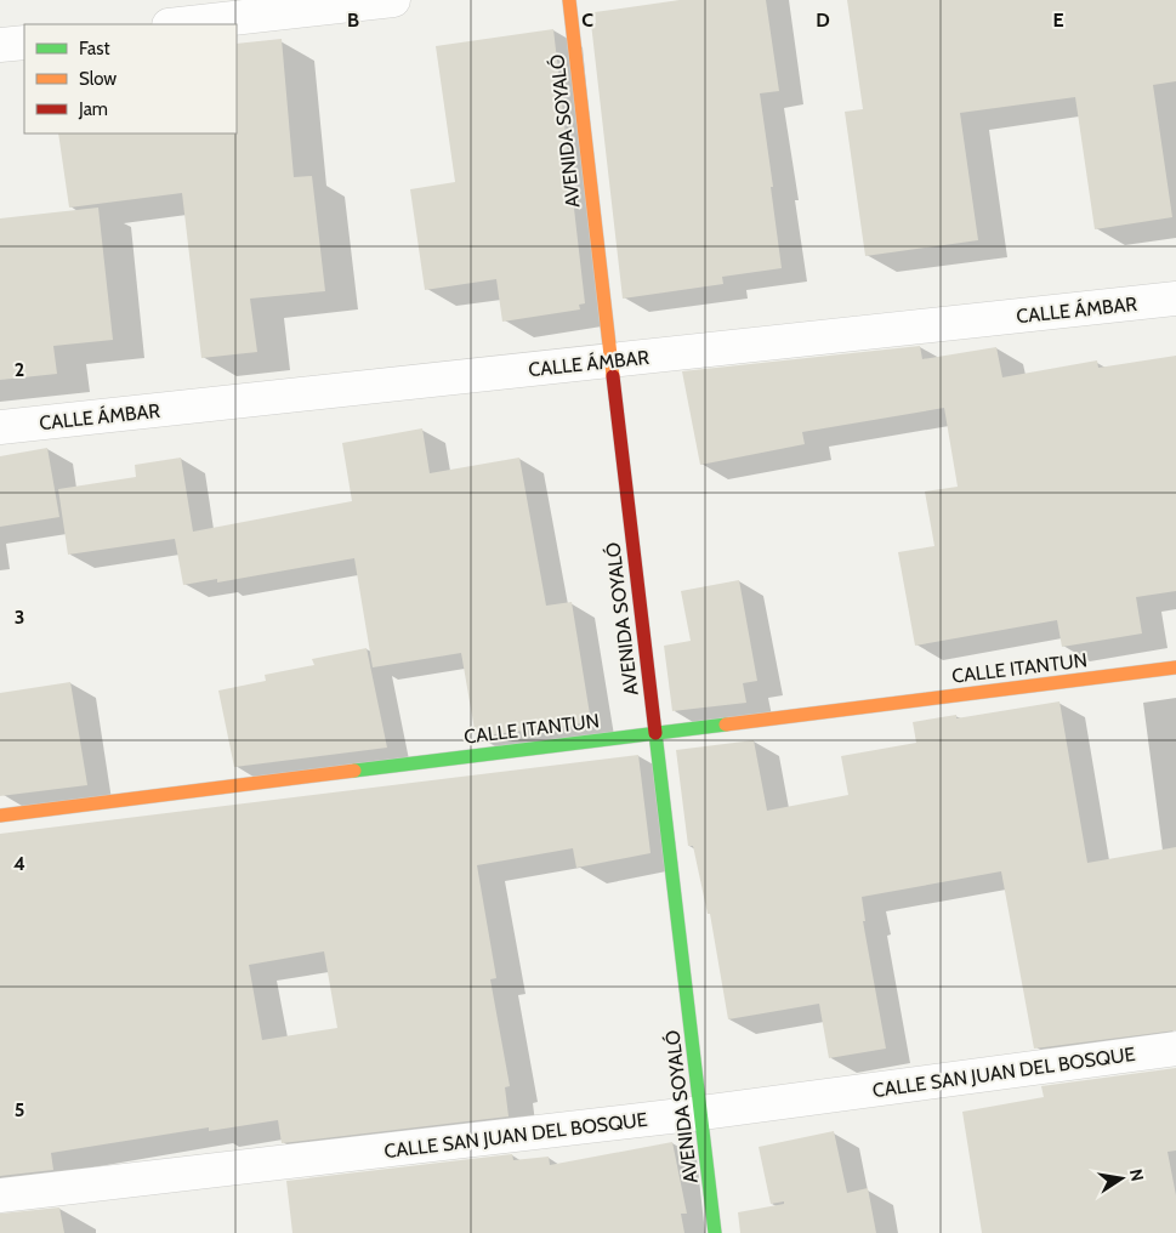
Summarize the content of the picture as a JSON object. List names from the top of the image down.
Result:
{
  "streets": {
    "street": [
      "AVENIDA SOYALÓ",
      "CALLE ÁMBAR",
      "CALLE ITANTUN",
      "CALLE SAN JUAN DEL BOSQUE"
    ]
  },
  "crossings": [
    ["AVENIDA SOYALÓ", "CALLE ÁMBAR"],
    ["AVENIDA SOYALÓ", "CALLE ITANTUN"],
    ["AVENIDA SOYALÓ", "CALLE SAN JUAN DEL BOSQUE"]
  ],
  "legend": ["Fast", "Slow", "Jam"],
  "north": "right",
  "grid": {
    "columns": [
      "B",
      "C",
      "D",
      "E"
    ],
    "rows": [
      "2",
      "3",
      "4",
      "5"
    ]
  }
}
